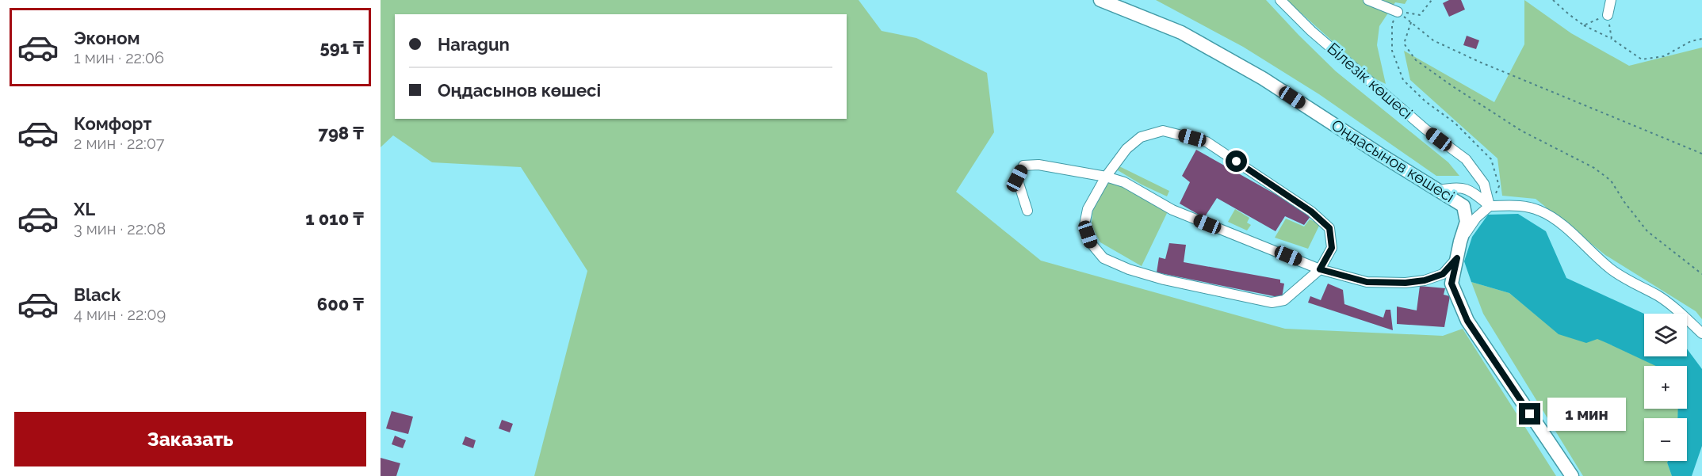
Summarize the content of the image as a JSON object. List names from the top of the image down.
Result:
{
  "streets": {
    "street": ["Білезік көшесі", "Оңдасынов көшесі"]
  },
  "page": {
    "list": [
      {
        "name": "Эконом",
        "note": "1 мин · 22:06",
        "value": "591 ₸"
      },
      {
        "name": "Комфорт",
        "note": "2 мин · 22:07",
        "value": "798 ₸"
      },
      {
        "name": "XL",
        "note": "3 мин · 22:08",
        "value": "1 010 ₸"
      },
      {
        "name": "Black",
        "note": "4 мин · 22:09",
        "value": "600 ₸"
      }
    ],
    "banner": ["Haragun", "Оңдасынов көшесі"],
    "map_buttons": ["+", "−"],
    "bubble": "1 мин",
    "buttons": "Заказать"
  }
}
